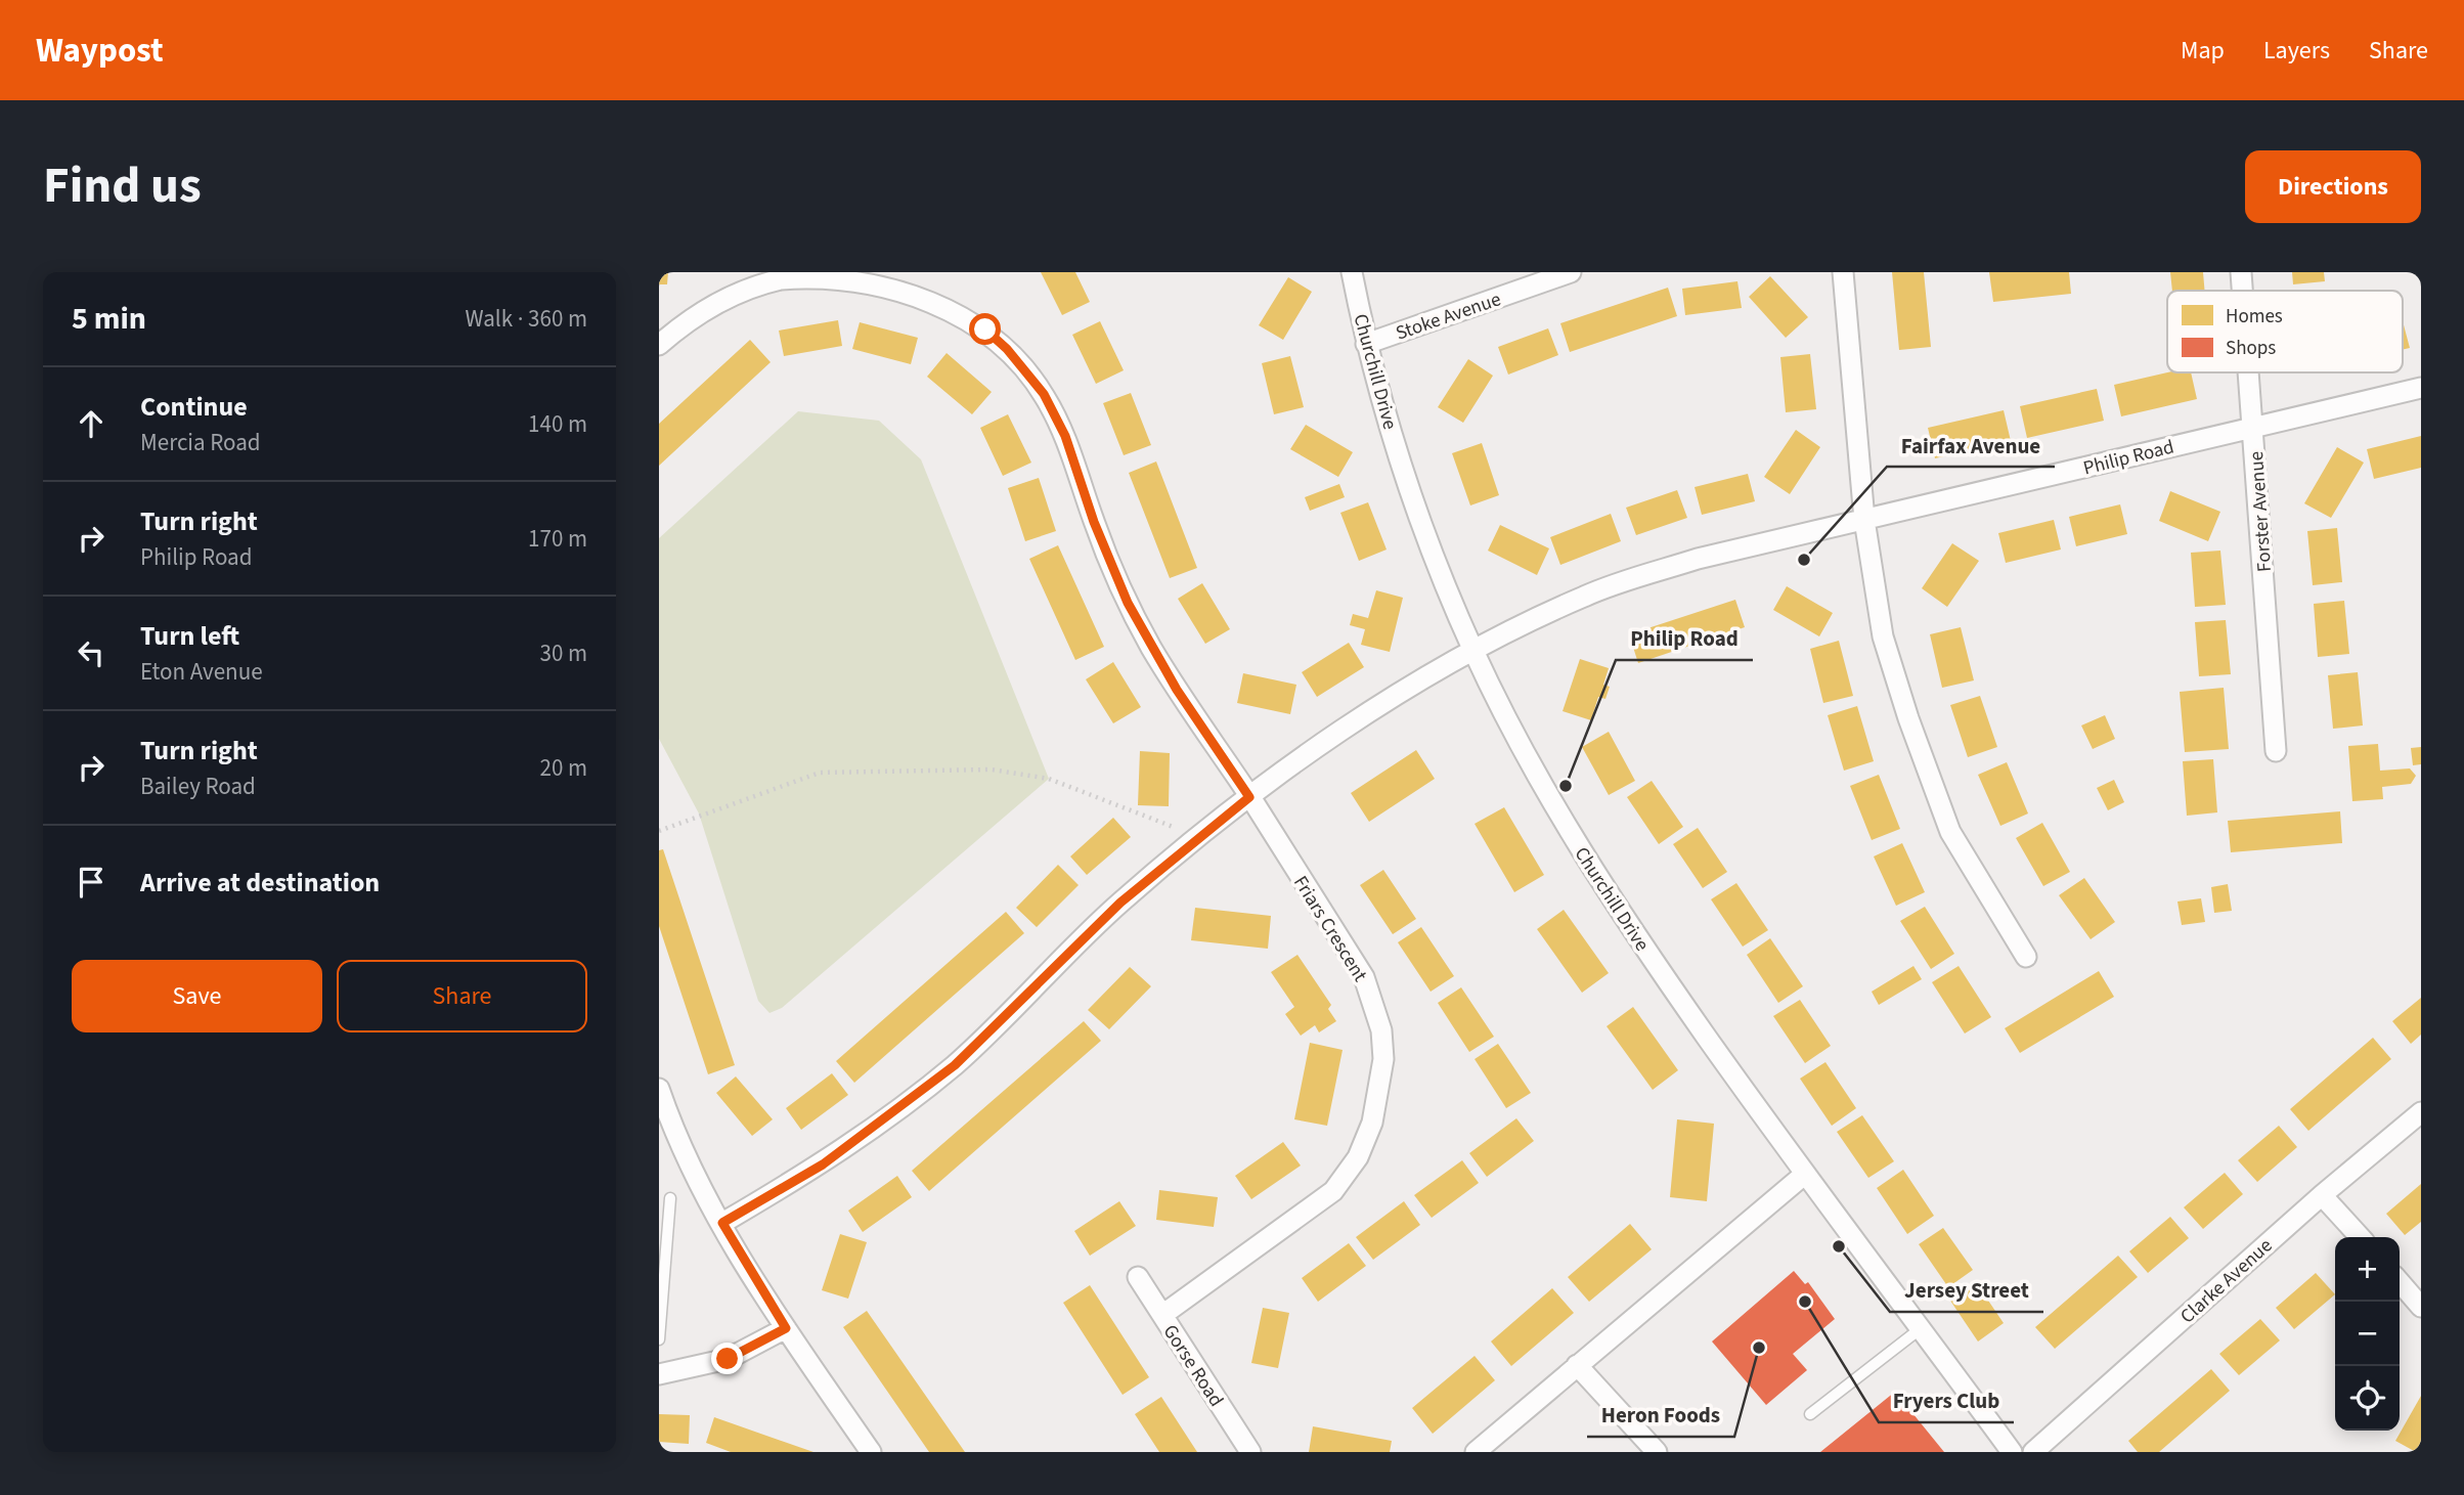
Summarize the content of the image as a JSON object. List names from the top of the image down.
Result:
{
  "streets": {
    "street": [
      "Stoke Avenue",
      "Churchill Drive",
      "Philip Road",
      "Forster Avenue",
      "Friars Crescent",
      "Clarke Avenue",
      "Gorse Road"
    ]
  },
  "crossings": [
    ["Stoke Avenue", "Churchill Drive"],
    ["Churchill Drive", "Philip Road"],
    ["Philip Road", "Forster Avenue"],
    ["Philip Road", "Friars Crescent"],
    ["Friars Crescent", "Gorse Road"]
  ],
  "places": [
    "Fairfax Avenue",
    "Philip Road",
    "Jersey Street",
    "Fryers Club",
    "Heron Foods"
  ],
  "legend": ["Homes", "Shops"],
  "page": {
    "header": "Waypost",
    "nav": ["Map", "Layers", "Share"],
    "title": "Find us",
    "buttons": [
      "Directions",
      ["Save", "Share"]
    ],
    "heading": ["5 min", "Walk · 360 m"],
    "list": [
      ["Continue", "Mercia Road", "140 m"],
      ["Turn right", "Philip Road", "170 m"],
      ["Turn left", "Eton Avenue", "30 m"],
      ["Turn right", "Bailey Road", "20 m"],
      "Arrive at destination"
    ],
    "map_buttons": ["+", "−"]
  }
}
